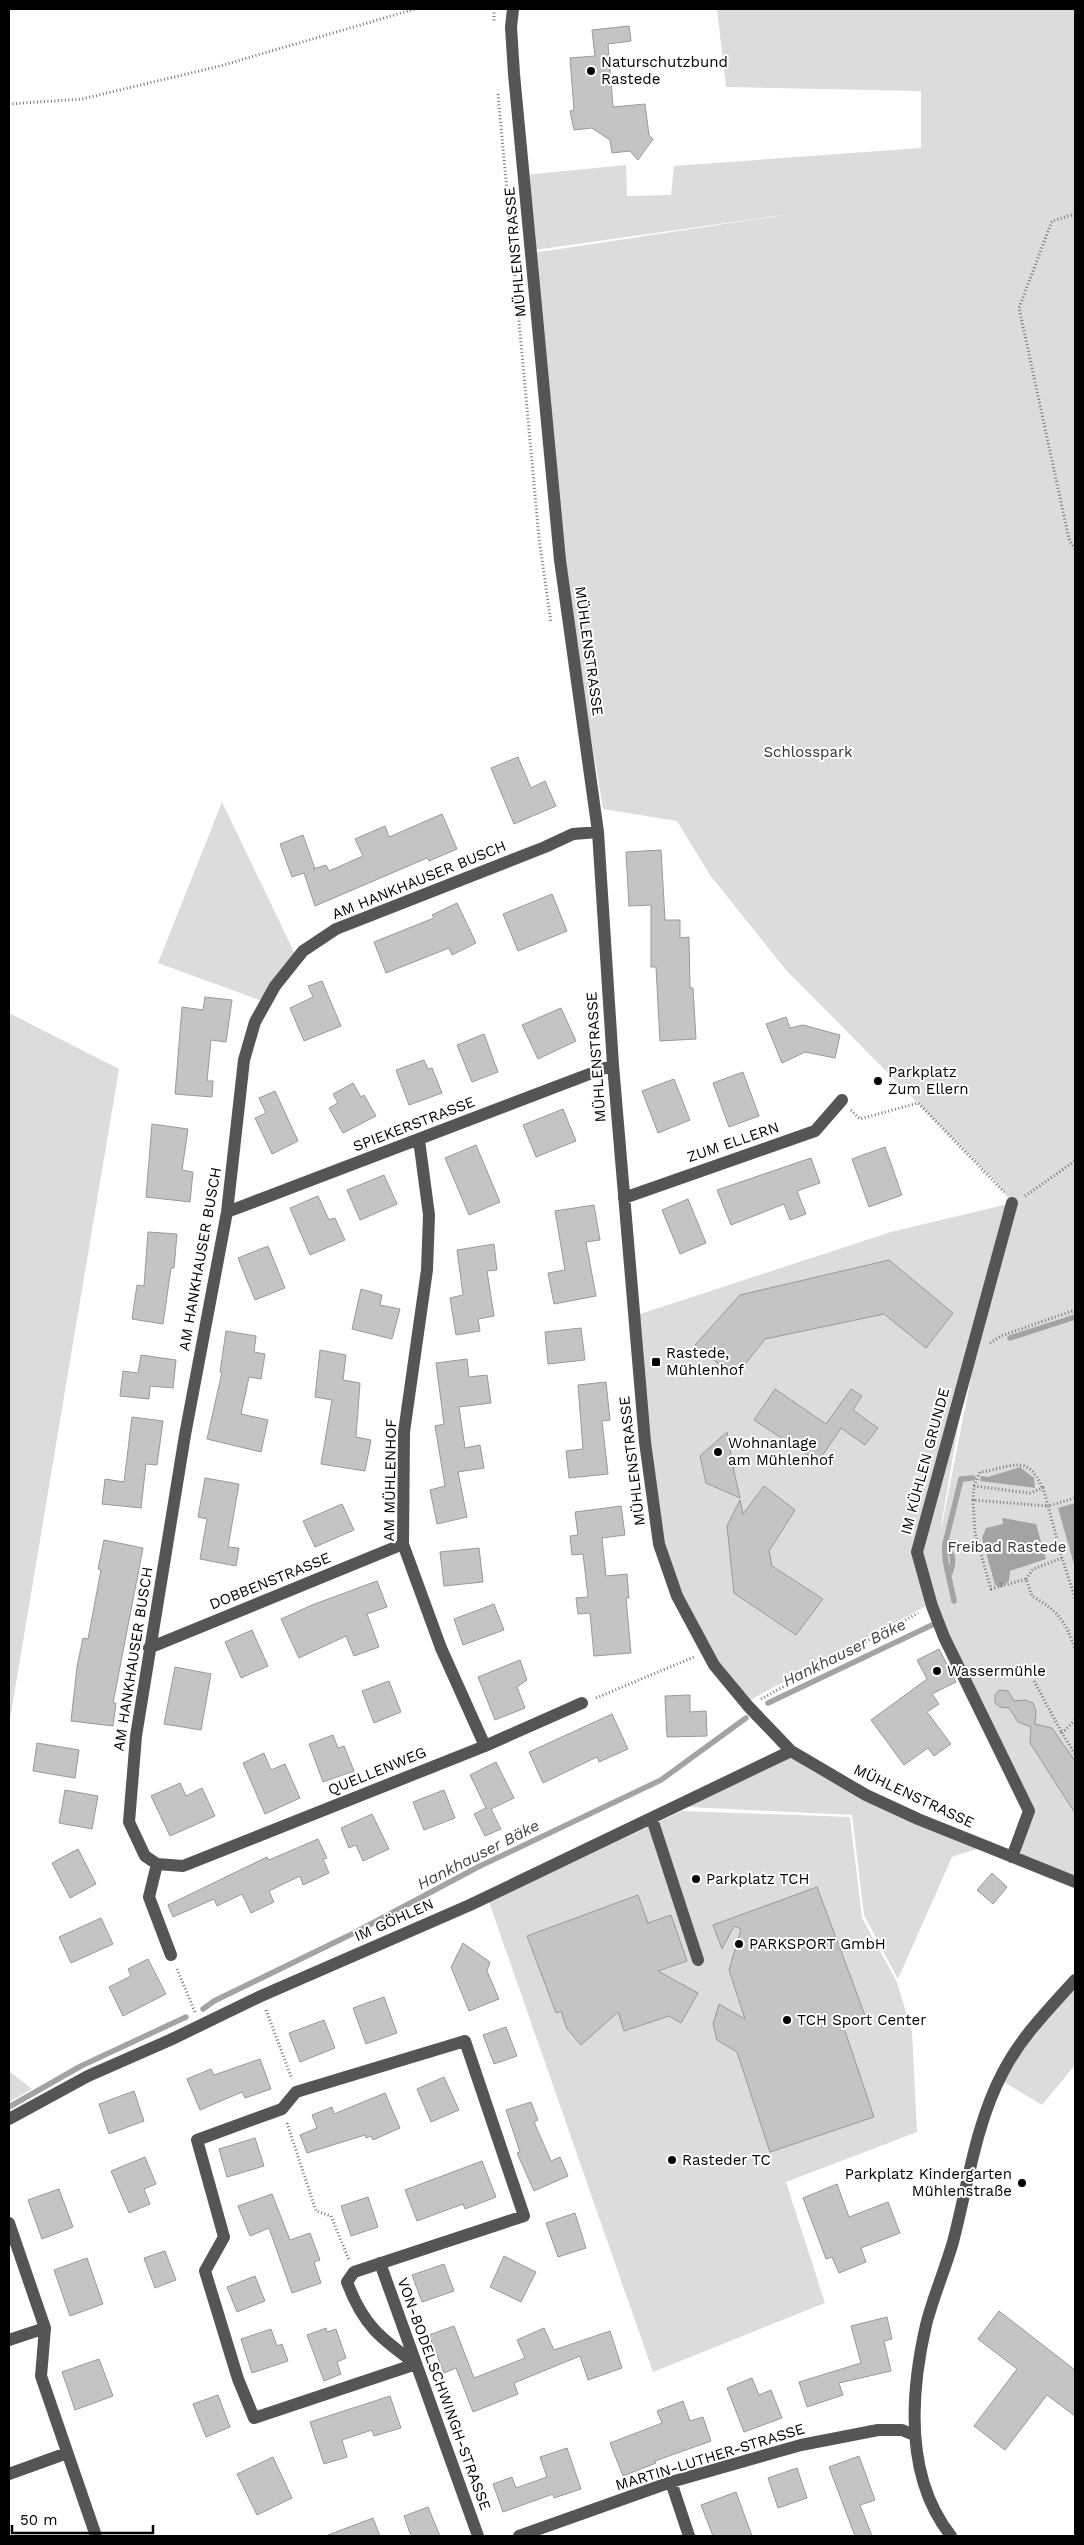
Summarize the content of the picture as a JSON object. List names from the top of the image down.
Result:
{
  "streets": {
    "street": [
      "MÜHLENSTRASSE",
      "AM HANKHAUSER BUSCH",
      "SPIEKERSTRASSE",
      "ZUM ELLERN",
      "IM KÜHLEN GRUNDE",
      "AM MÜHLENHOF",
      "DOBBENSTRASSE",
      "QUELLENWEG",
      "IM GÖHLEN",
      "VON-BODELSCHWINGH-STRASSE",
      "MARTIN-LUTHER-STRASSE"
    ]
  },
  "crossings": [
    ["MÜHLENSTRASSE", "AM HANKHAUSER BUSCH"],
    ["MÜHLENSTRASSE", "SPIEKERSTRASSE"],
    ["MÜHLENSTRASSE", "ZUM ELLERN"],
    ["MÜHLENSTRASSE", "IM KÜHLEN GRUNDE"],
    ["MÜHLENSTRASSE", "IM GÖHLEN"],
    ["AM HANKHAUSER BUSCH", "SPIEKERSTRASSE"],
    ["AM HANKHAUSER BUSCH", "DOBBENSTRASSE"],
    ["AM HANKHAUSER BUSCH", "QUELLENWEG"],
    ["SPIEKERSTRASSE", "AM MÜHLENHOF"],
    ["AM MÜHLENHOF", "DOBBENSTRASSE"],
    ["AM MÜHLENHOF", "QUELLENWEG"]
  ],
  "water": ["Hankhauser Bäke"],
  "parks": ["Schlosspark", "Freibad Rastede"],
  "places": {
    "other": [
      "Naturschutzbund Rastede",
      "Parkplatz Zum Ellern",
      "Wohnanlage am Mühlenhof",
      "Wassermühle",
      "Parkplatz TCH",
      "PARKSPORT GmbH",
      "TCH Sport Center",
      "Rasteder TC",
      "Parkplatz Kindergarten Mühlenstraße"
    ],
    "transit": ["Rastede, Mühlenhof"]
  },
  "scale_bar": "50 m"
}
